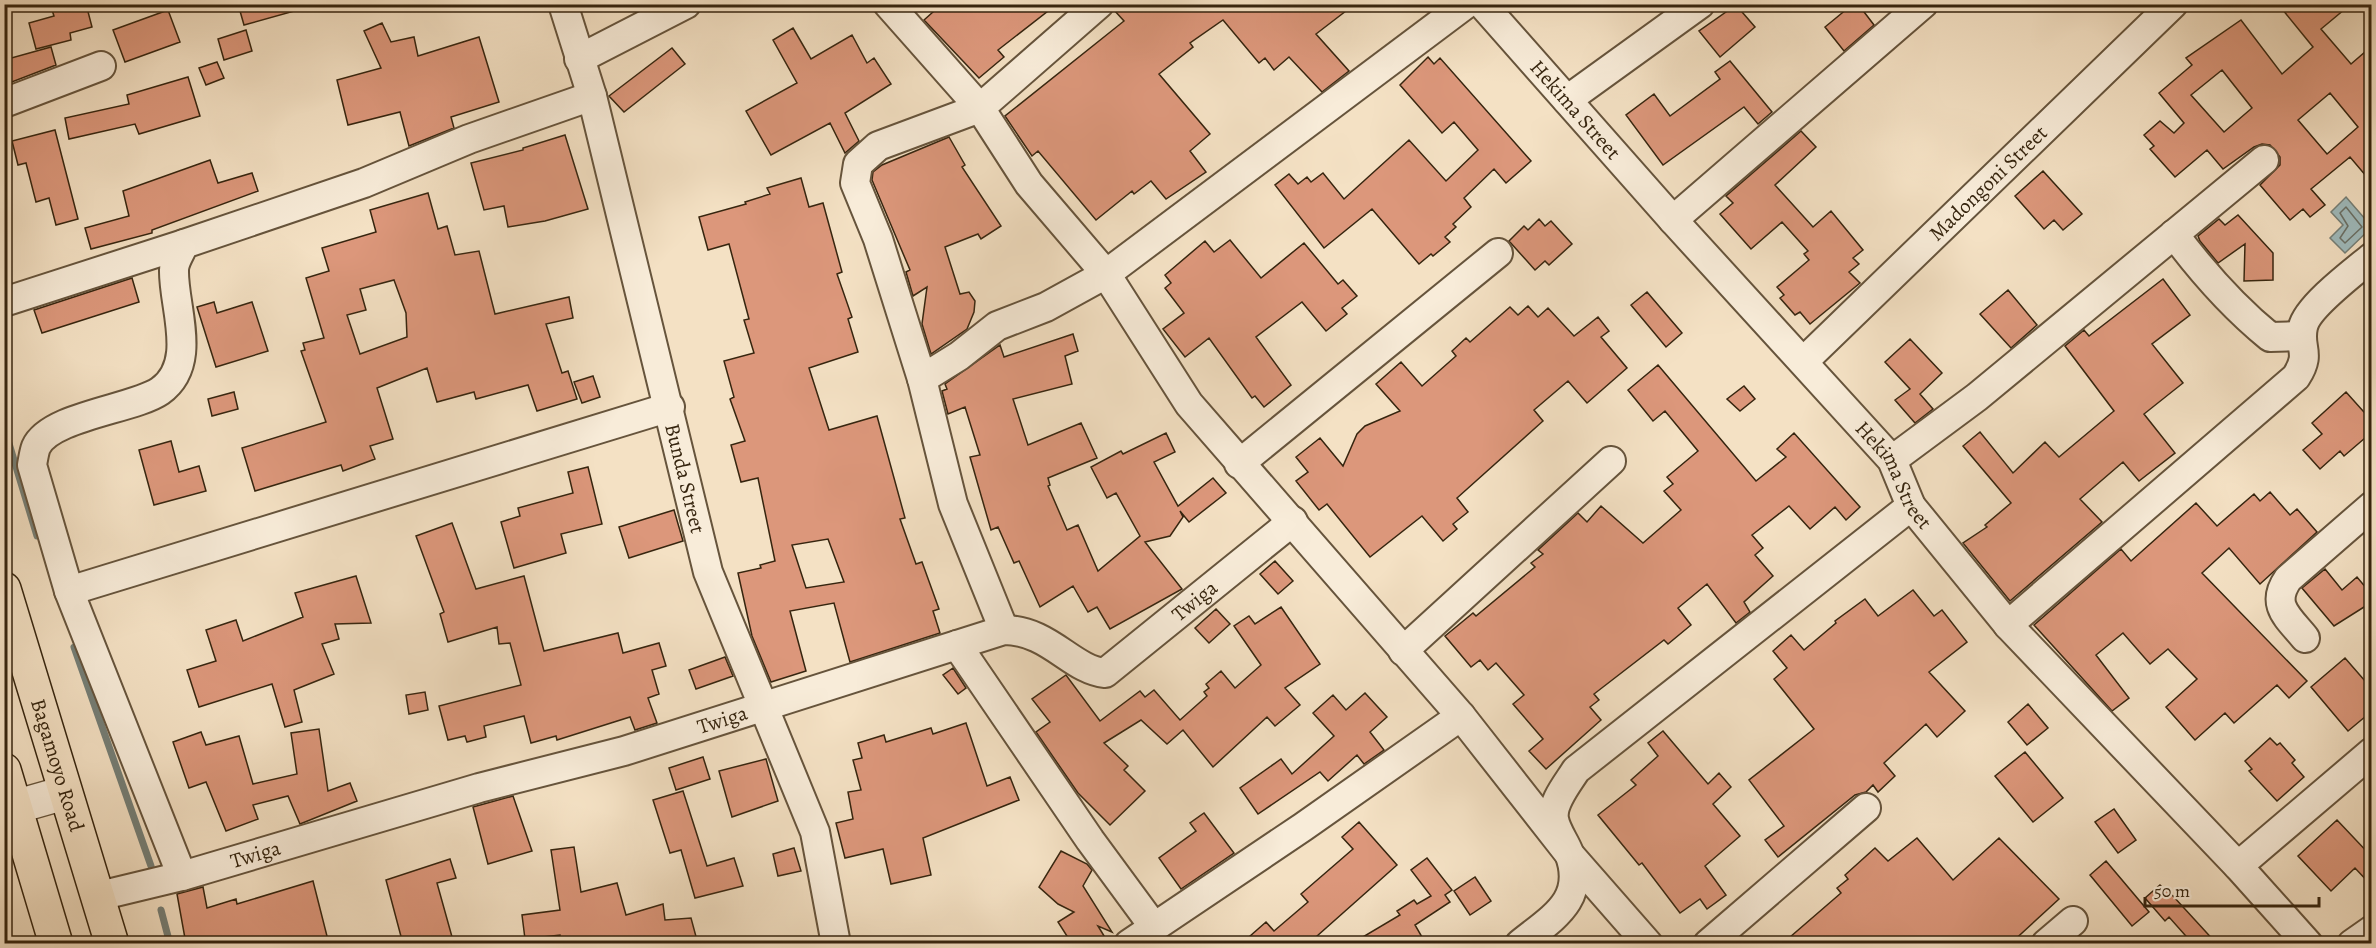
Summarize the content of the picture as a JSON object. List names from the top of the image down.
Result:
{
  "streets": {
    "highway": ["Bagamoyo Road"],
    "street": [
      "Hekima Street",
      "Madongoni Street",
      "Bunda Street",
      "Twiga"
    ]
  },
  "crossings": [
    ["Hekima Street", "Madongoni Street"],
    ["Bunda Street", "Twiga"],
    ["Twiga", "Bagamoyo Road"]
  ],
  "scale_bar": "50 m"
}
